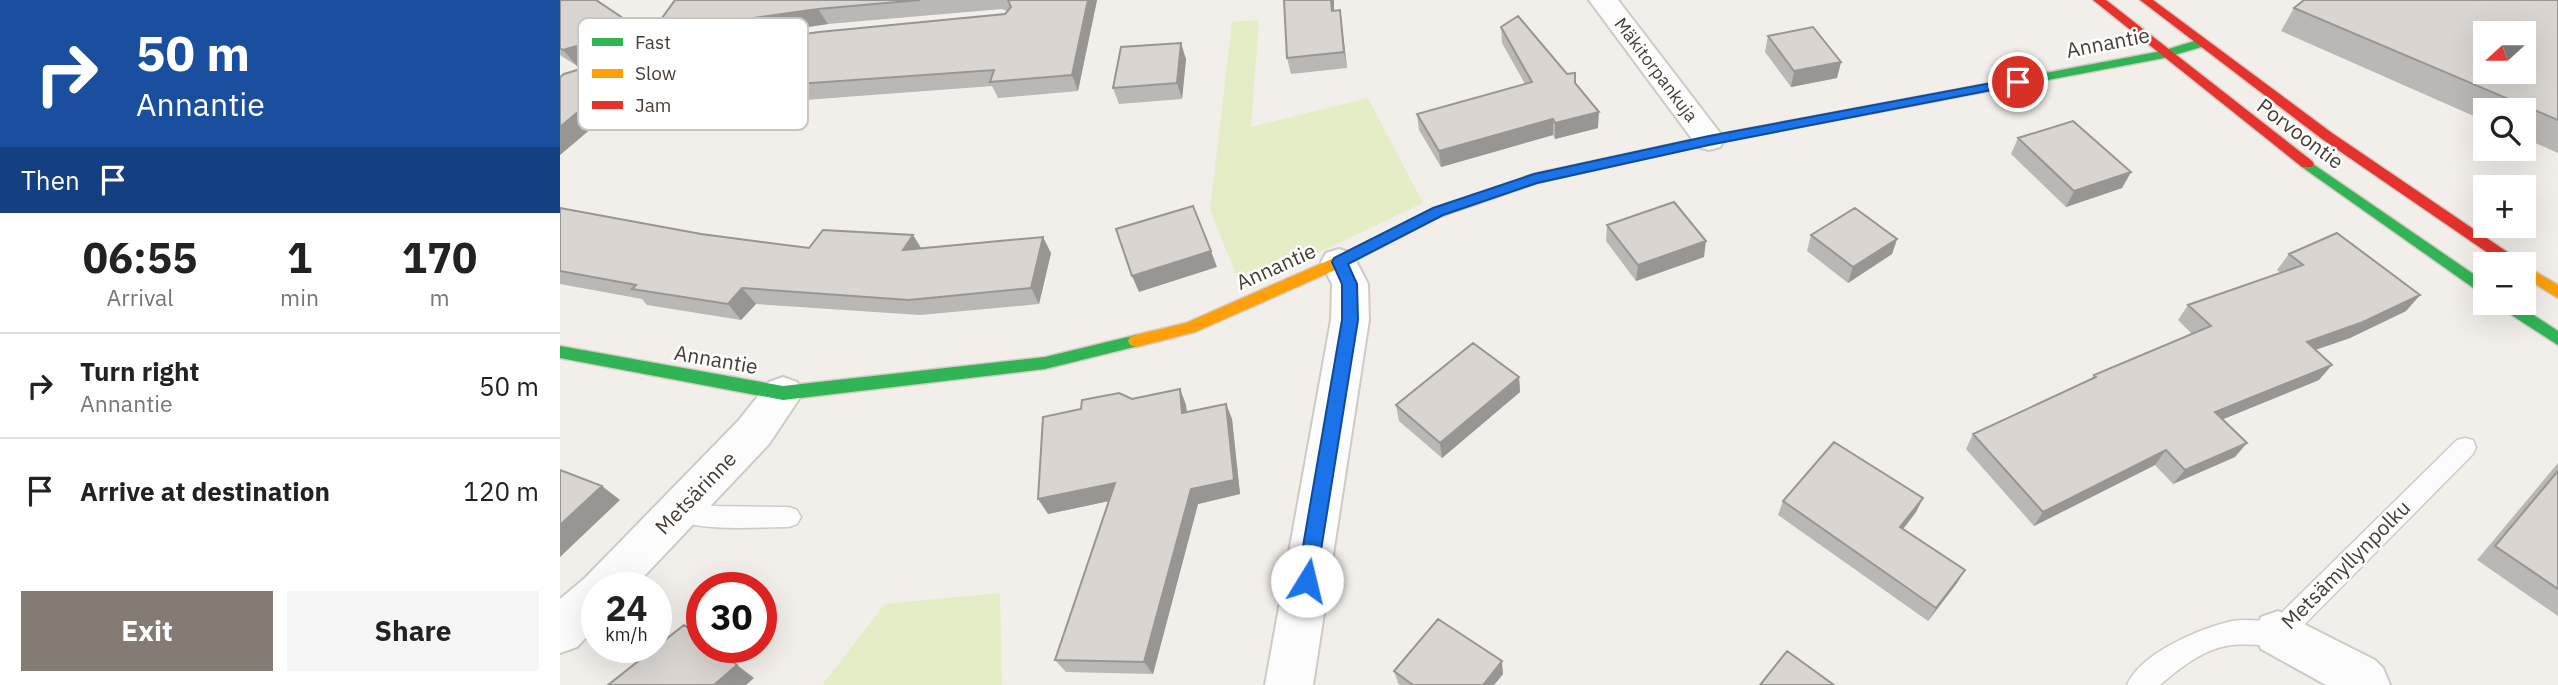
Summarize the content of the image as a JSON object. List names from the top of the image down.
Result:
{
  "streets": {
    "street": [
      "Annantie",
      "Mäkitorpankuja",
      "Porvoontie",
      "Metsärinne"
    ],
    "lane": ["Metsämyllynpolku"]
  },
  "crossings": [
    ["Annantie", "Mäkitorpankuja"],
    ["Annantie", "Porvoontie"],
    ["Annantie", "Metsärinne"]
  ],
  "legend": ["Fast", "Slow", "Jam"],
  "north": "left",
  "page": {
    "turn": ["50 m", "Annantie"],
    "map_buttons": ["+", "−"],
    "then": "Then",
    "eta": [
      "06:55",
      "Arrival",
      "1",
      "min",
      "170",
      "m"
    ],
    "list": [
      {
        "name": "Turn right",
        "note": "Annantie",
        "value": "50 m"
      },
      {
        "name": "Arrive at destination",
        "value": "120 m"
      }
    ],
    "speed": "24 km/h",
    "limit": "30",
    "buttons": ["Exit", "Share"]
  }
}
